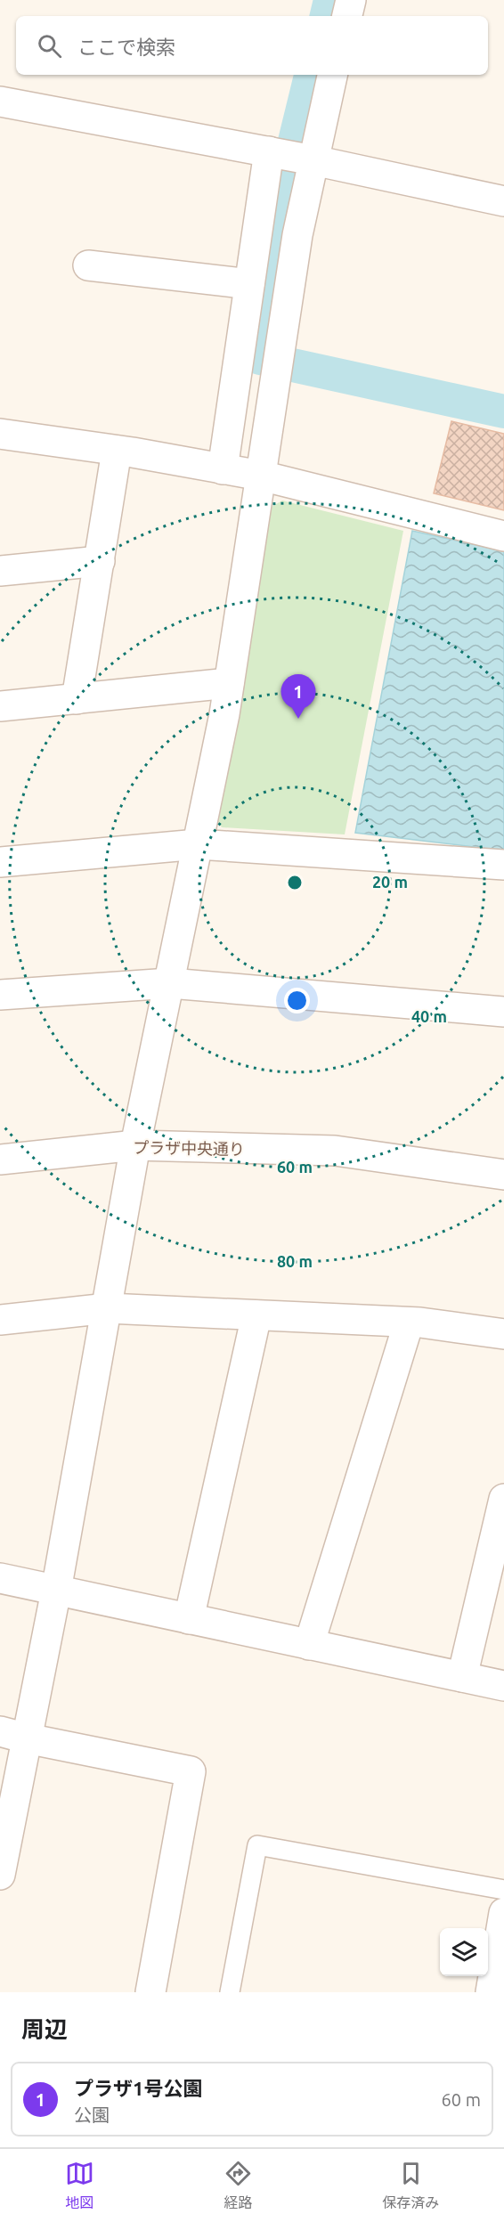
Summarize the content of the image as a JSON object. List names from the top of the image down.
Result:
{
  "streets": {
    "street": ["プラザ中央通り"]
  },
  "page": {
    "search": "ここで検索",
    "pins": "1",
    "heading": "周辺",
    "list": [
      {
        "mark": "1",
        "name": "プラザ1号公園",
        "note": "公園",
        "value": "60 m"
      }
    ],
    "nav": ["地図", "経路", "保存済み"]
  },
  "rings": [
    "20 m",
    "40 m",
    "60 m",
    "80 m"
  ]
}
